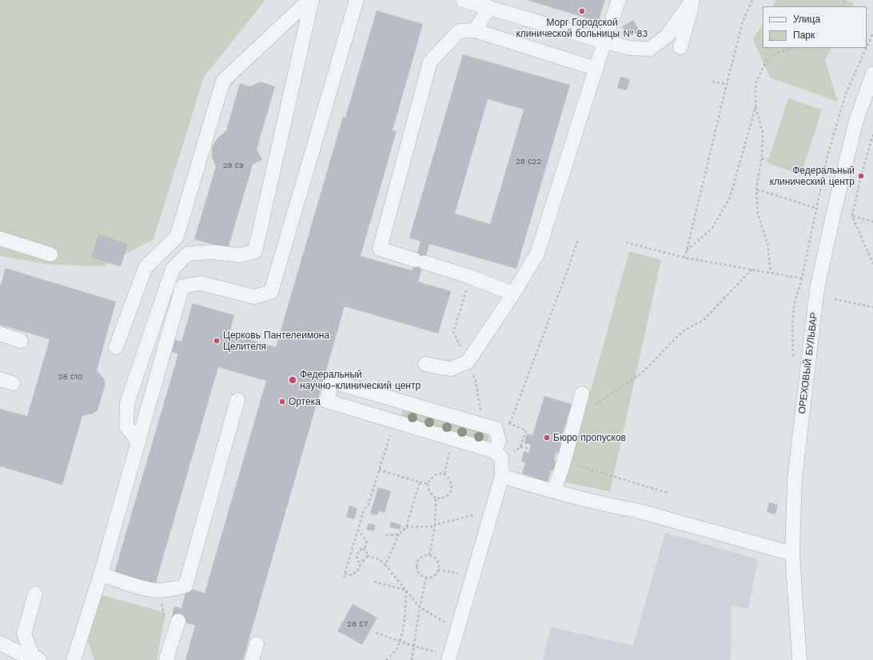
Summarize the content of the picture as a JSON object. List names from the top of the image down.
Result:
{
  "streets": {
    "street": ["ОРЕХОВЫЙ БУЛЬВАР"]
  },
  "places": [
    "Морг Городской клинической больницы № 83",
    "Федеральный клинический центр",
    "Церковь Пантелеимона Целителя",
    "Федеральный научно-клинический центр",
    "Ортека",
    "Бюро пропусков"
  ],
  "house_numbers": [
    "28 с22",
    "28 с9",
    "28 с10",
    "28 с7"
  ],
  "legend": ["Улица", "Парк"]
}
